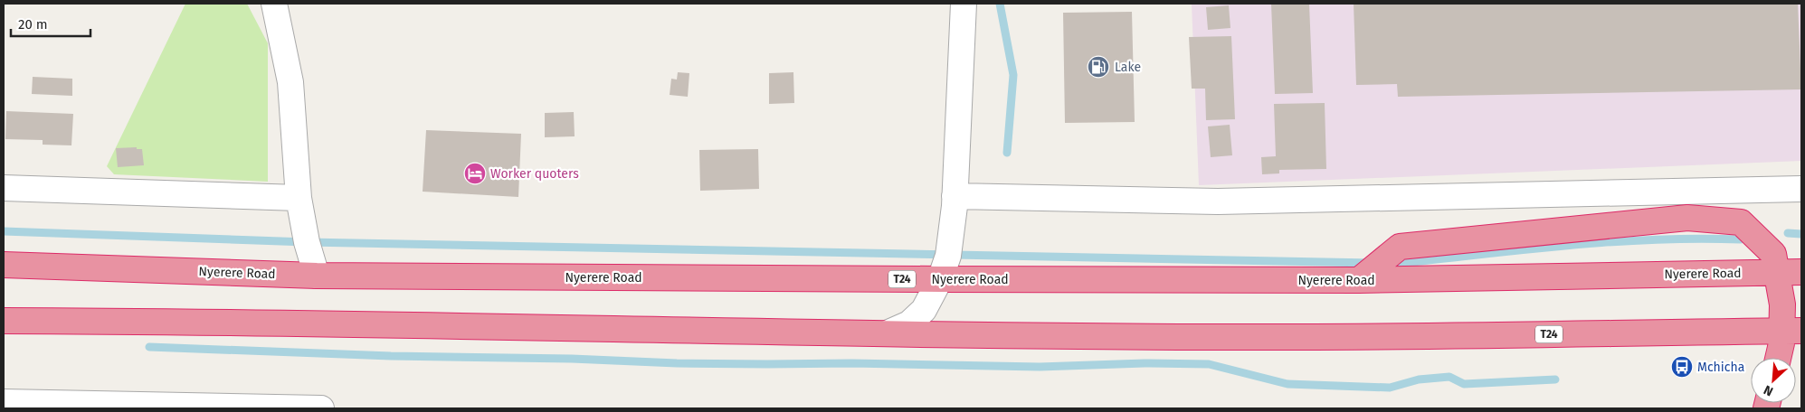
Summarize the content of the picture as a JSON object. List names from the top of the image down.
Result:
{
  "streets": {
    "highway": ["Nyerere Road", "T24"]
  },
  "places": {
    "fuel station": ["Lake"],
    "hotel": ["Worker quoters"],
    "bus stop": ["Mchicha"]
  },
  "scale_bar": "20 m",
  "north": "bottom left"
}
